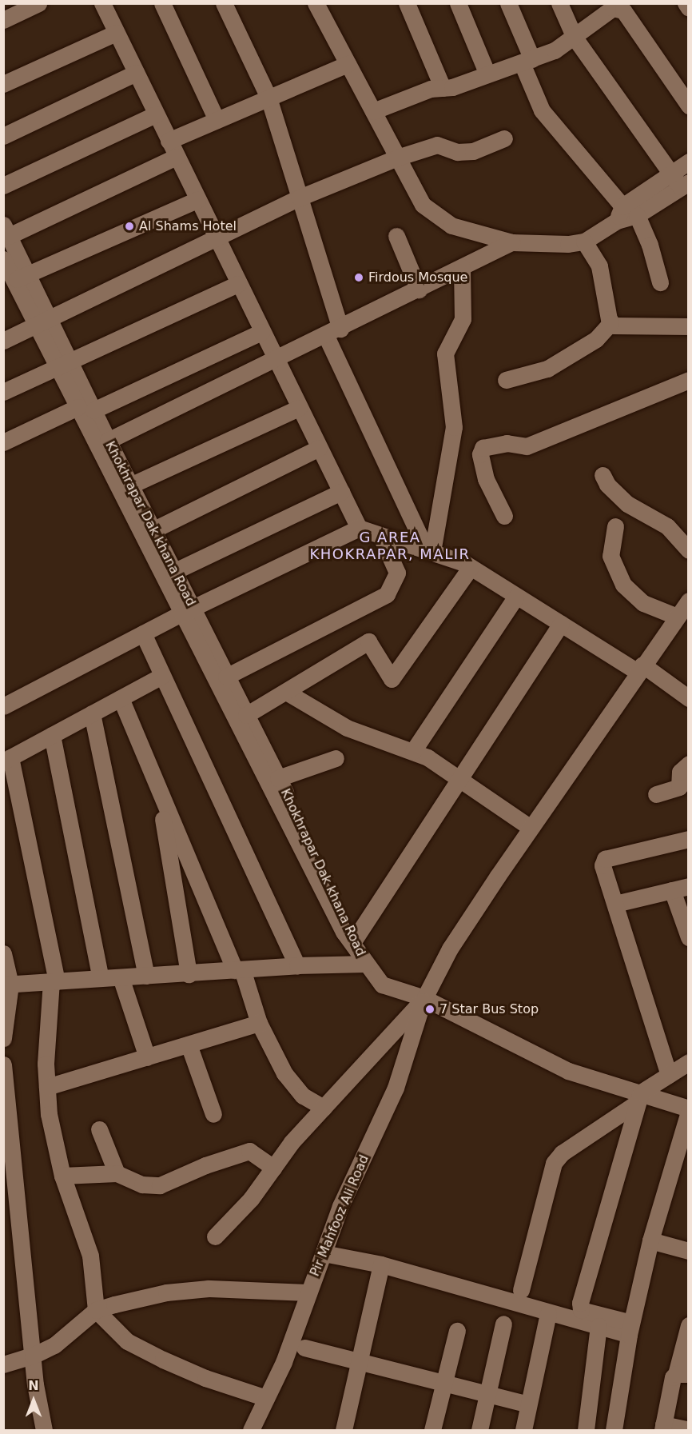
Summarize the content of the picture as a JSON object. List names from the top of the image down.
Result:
{
  "streets": {
    "street": ["Khokhrapar Dak khana Road", "Pir Mahfooz Ali Road"]
  },
  "districts": ["G AREA KHOKRAPAR, MALIR"],
  "places": ["Al Shams Hotel", "Firdous Mosque", "7 Star Bus Stop"],
  "north": "top"
}
